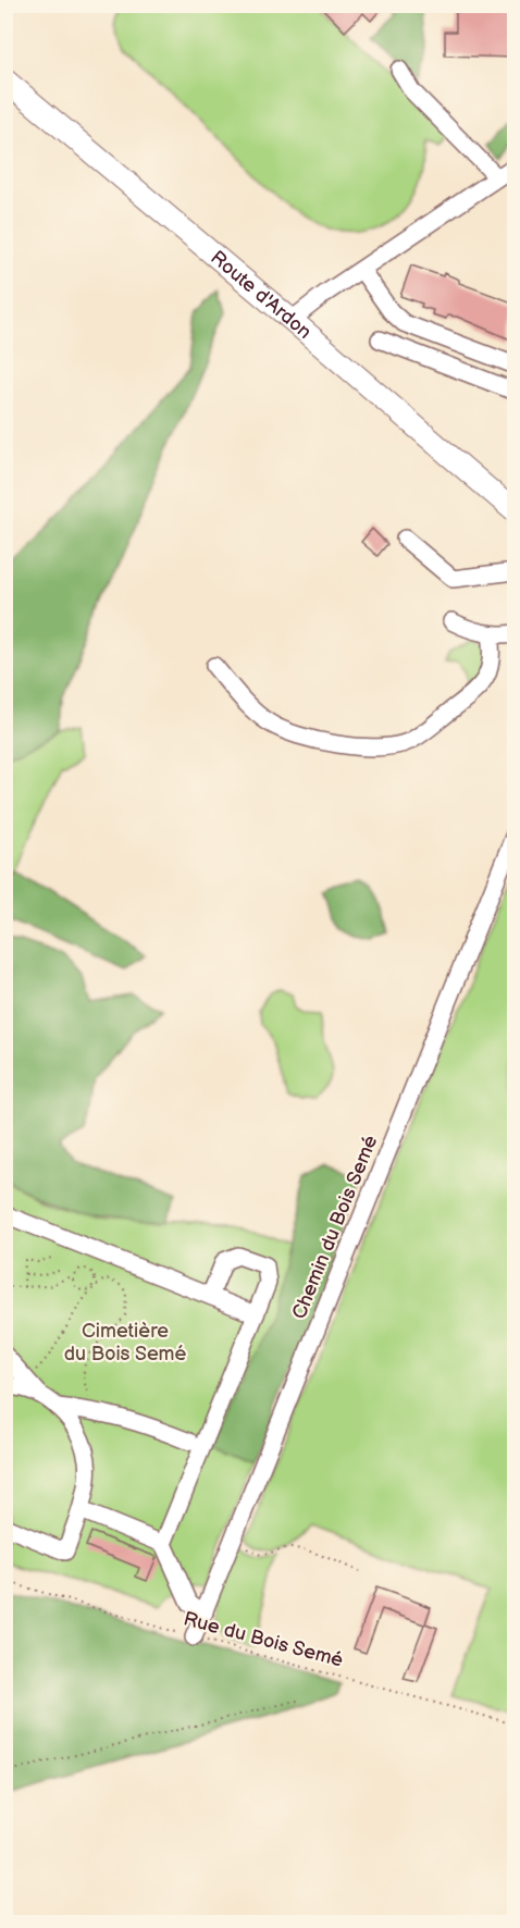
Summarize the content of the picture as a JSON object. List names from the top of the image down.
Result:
{
  "streets": {
    "main road": ["Route d'Ardon"],
    "street": ["Chemin du Bois Semé"],
    "path": ["Rue du Bois Semé"]
  },
  "crossings": [
    ["Chemin du Bois Semé", "Rue du Bois Semé"]
  ],
  "parks": ["Cimetière du Bois Semé"]
}
